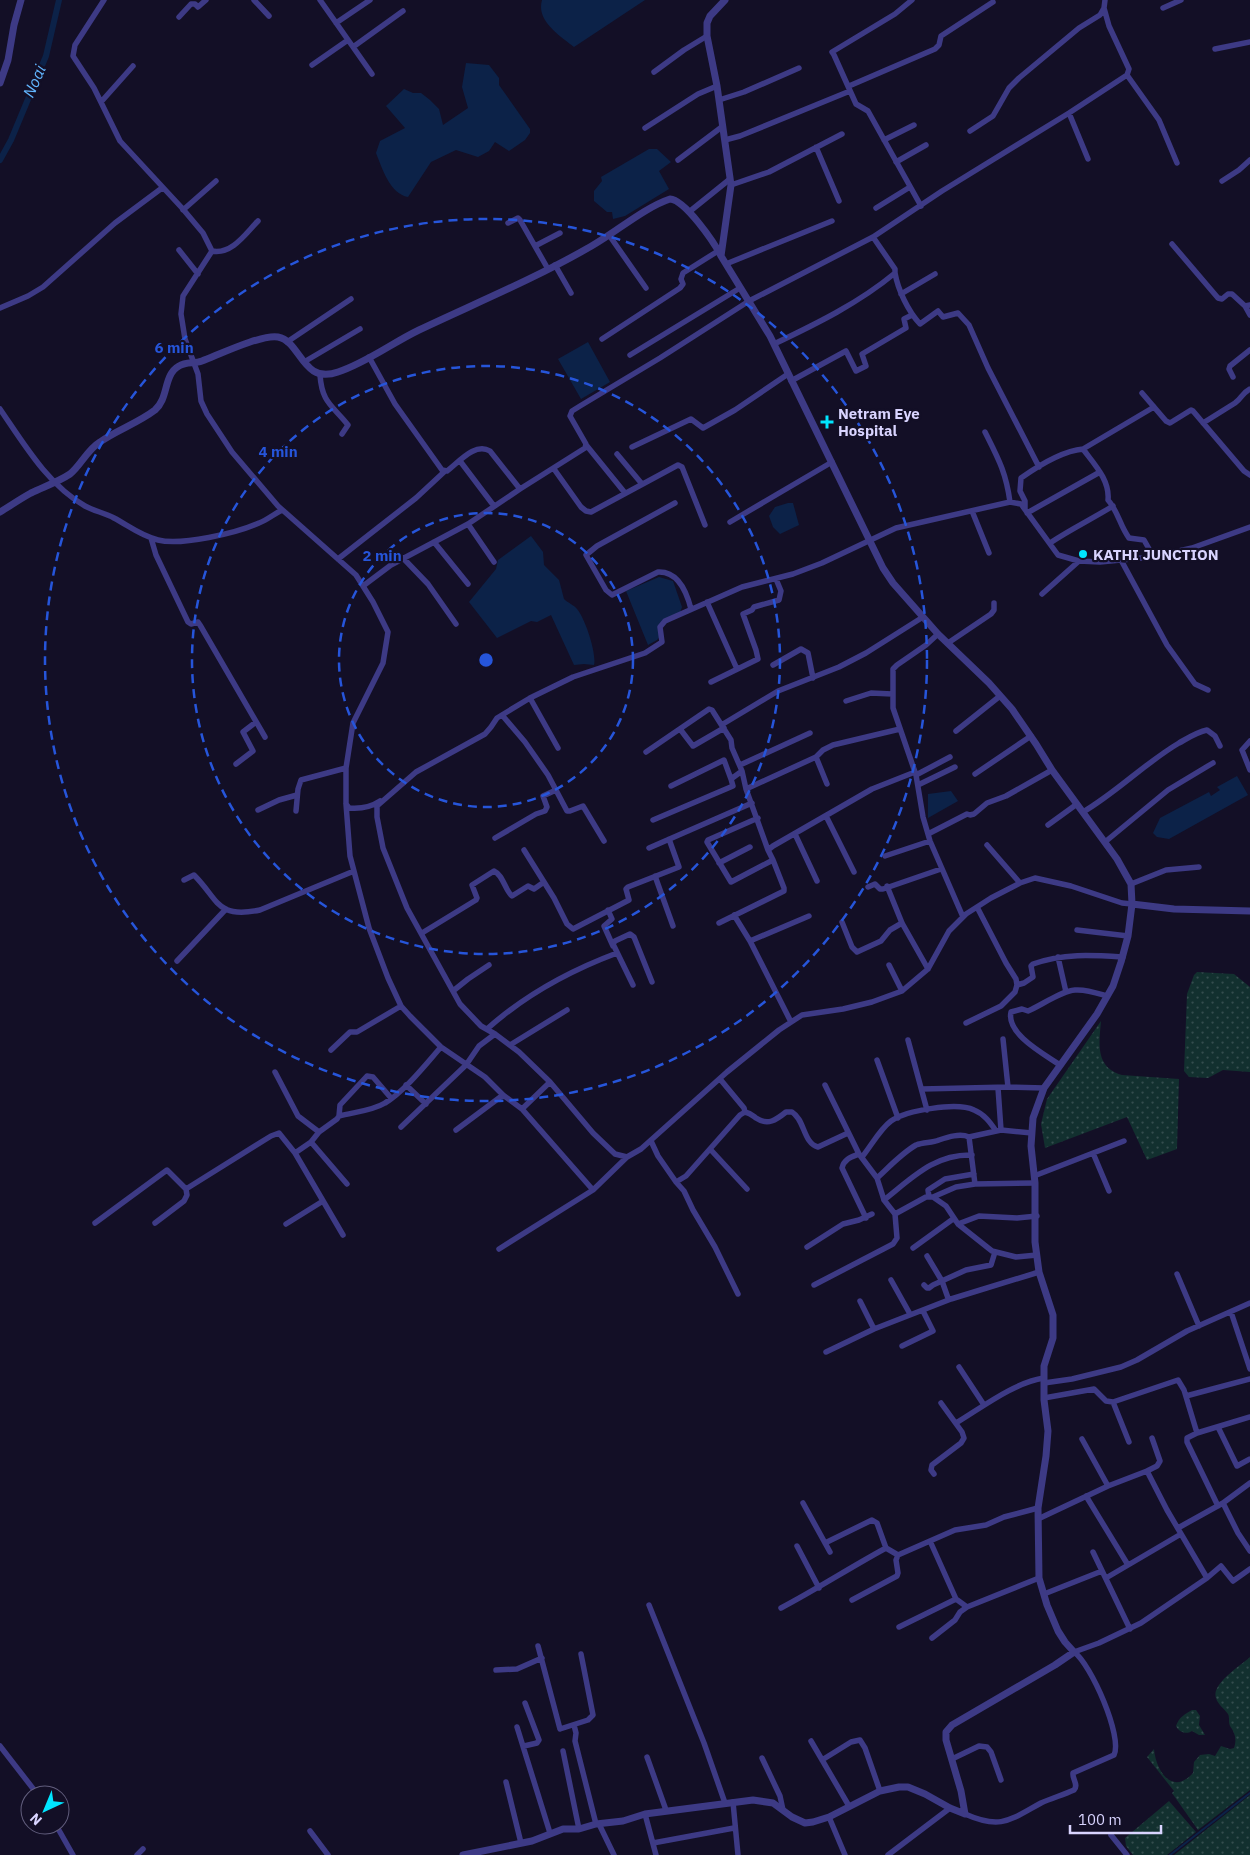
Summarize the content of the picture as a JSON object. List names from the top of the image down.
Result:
{
  "water": ["Noai"],
  "places": {
    "health": ["Netram Eye Hospital"],
    "other": ["KATHI JUNCTION"]
  },
  "scale_bar": "100 m",
  "north": "bottom left",
  "rings": ["6 min", "4 min", "2 min"]
}
